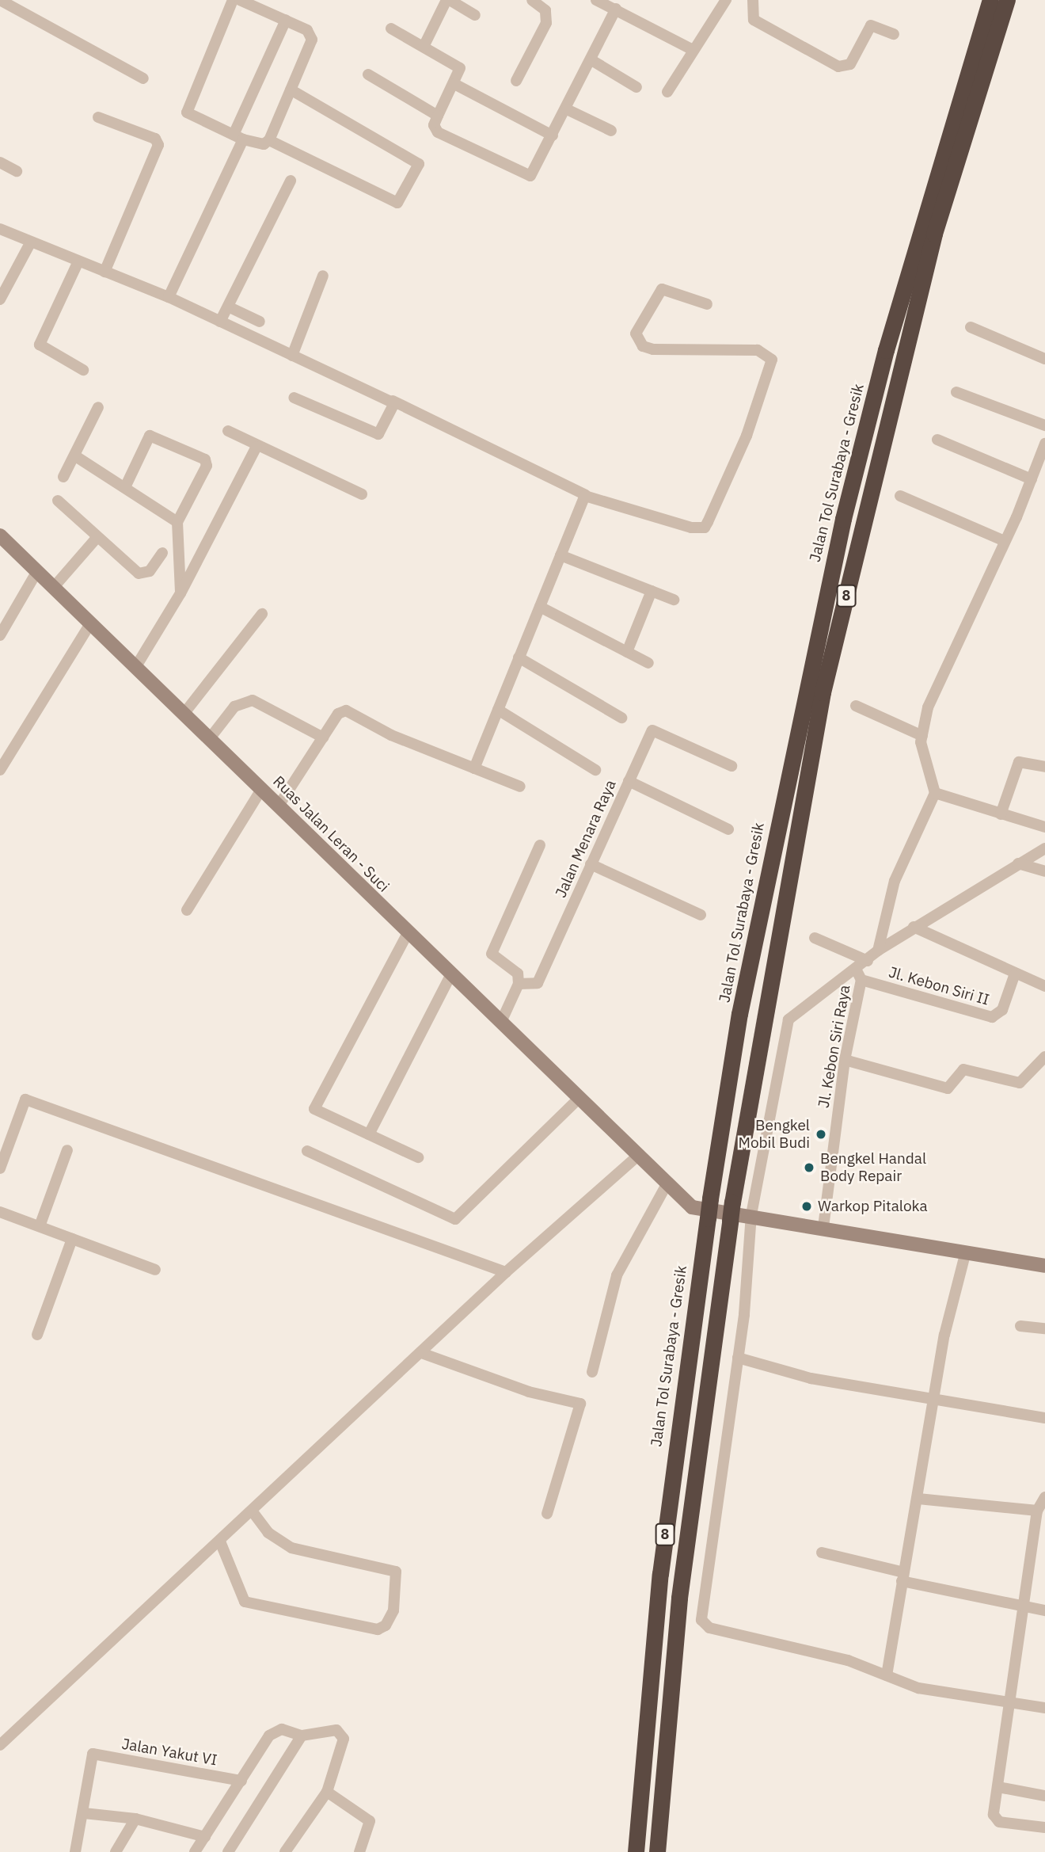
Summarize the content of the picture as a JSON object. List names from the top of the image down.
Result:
{
  "streets": {
    "highway": ["Jalan Tol Surabaya - Gresik", "8"],
    "main road": ["Ruas Jalan Leran - Suci"],
    "street": [
      "Jalan Menara Raya",
      "Jl. Kebon Siri II",
      "Jl. Kebon Siri Raya",
      "Jalan Yakut VI"
    ]
  },
  "crossings": [
    ["Jl. Kebon Siri II", "Jl. Kebon Siri Raya"]
  ],
  "places": ["Bengkel Mobil Budi", "Bengkel Handal Body Repair", "Warkop Pitaloka"]
}
